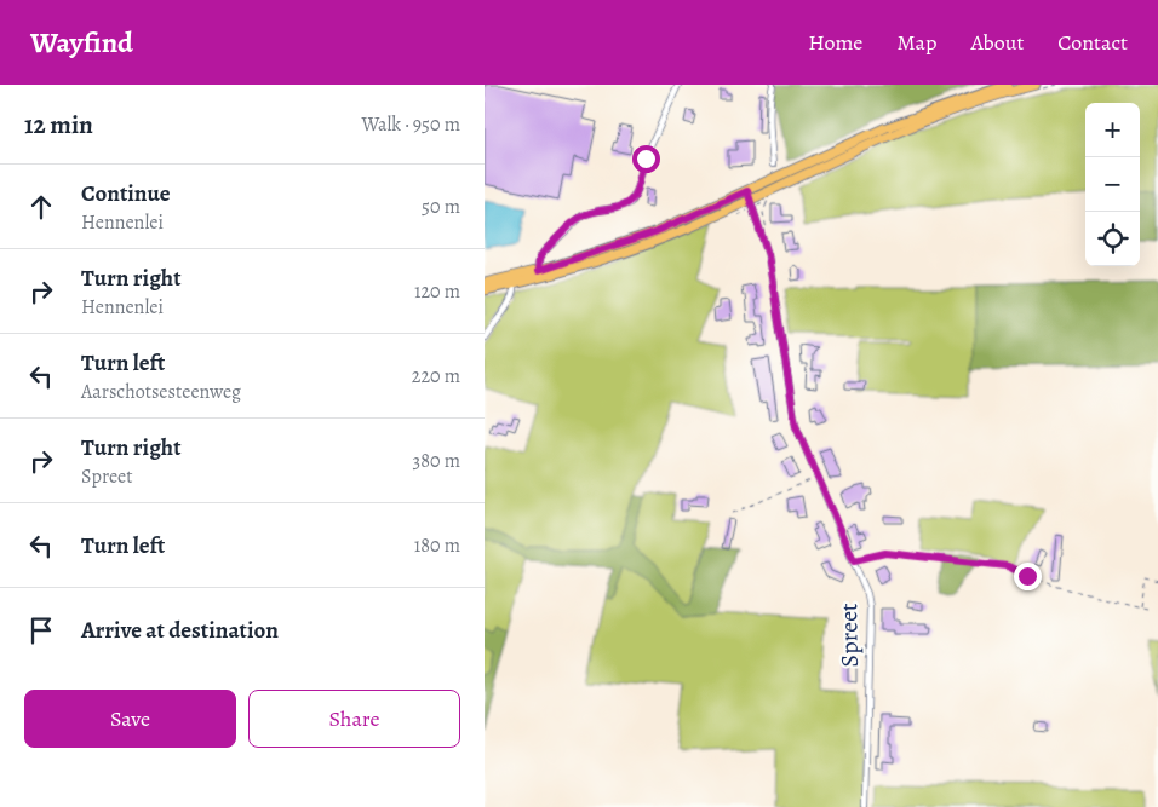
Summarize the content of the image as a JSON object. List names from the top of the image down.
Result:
{
  "streets": {
    "street": ["Spreet"]
  },
  "page": {
    "header": "Wayfind",
    "nav": [
      "Home",
      "Map",
      "About",
      "Contact"
    ],
    "heading": ["12 min", "Walk · 950 m"],
    "map_buttons": ["+", "−"],
    "list": [
      ["Continue", "Hennenlei", "50 m"],
      ["Turn right", "Hennenlei", "120 m"],
      ["Turn left", "Aarschotsesteenweg", "220 m"],
      ["Turn right", "Spreet", "380 m"],
      ["Turn left", "180 m"],
      "Arrive at destination"
    ],
    "buttons": ["Save", "Share"]
  }
}
